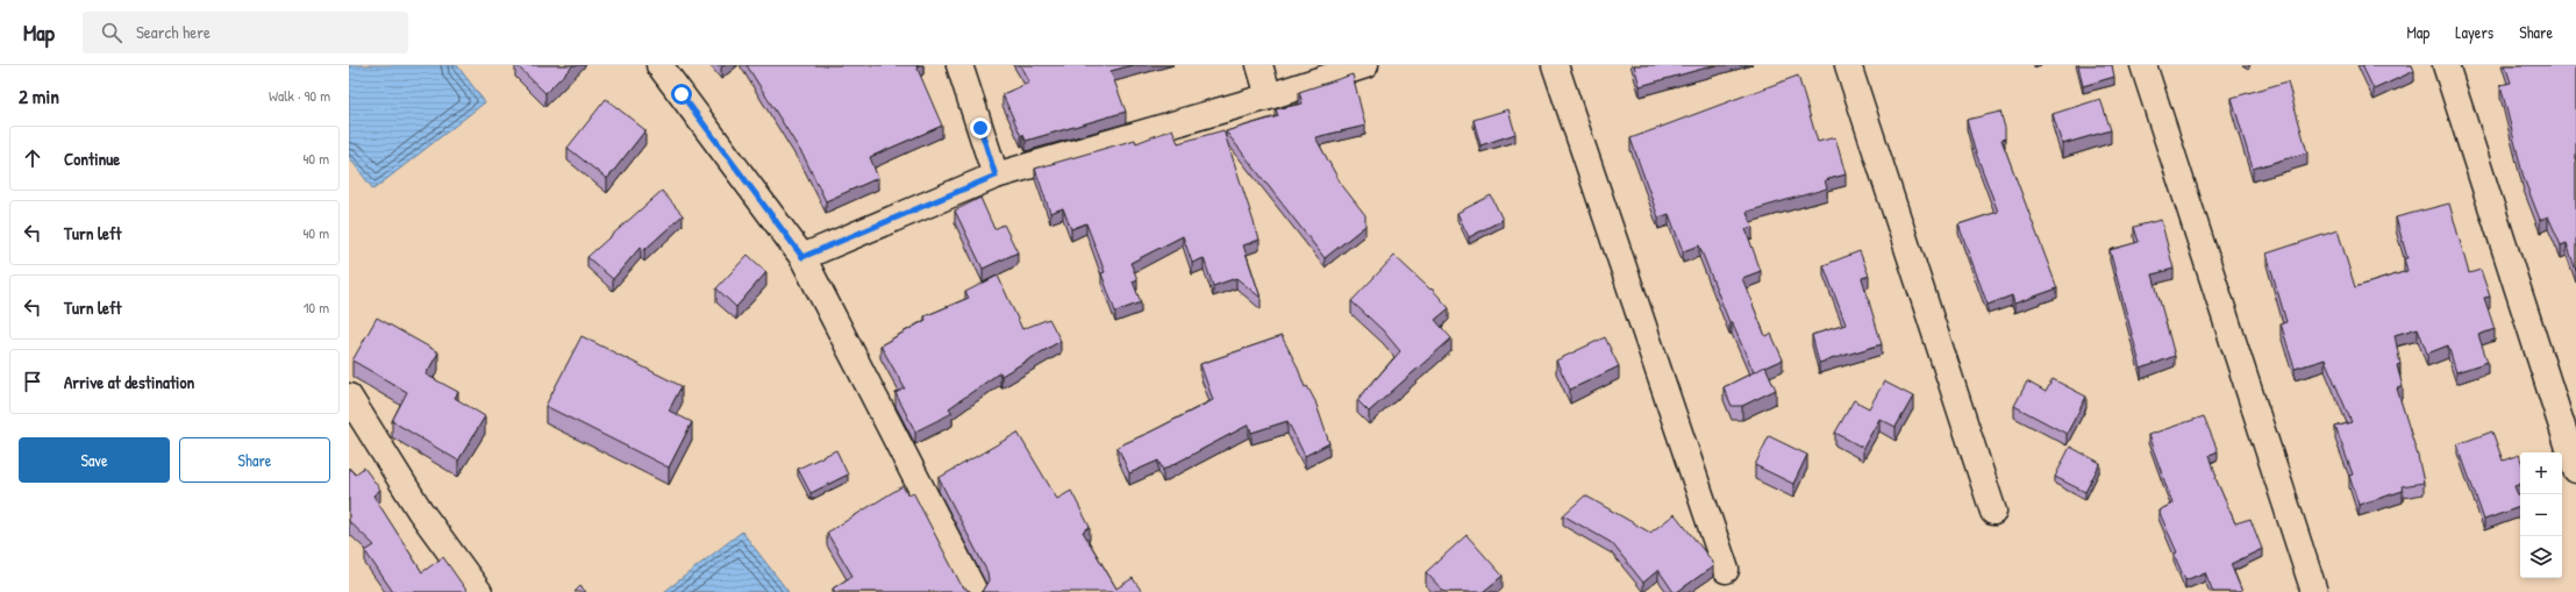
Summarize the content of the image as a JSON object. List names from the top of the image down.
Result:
{
  "page": {
    "header": "Map",
    "search": "Search here",
    "nav": ["Map", "Layers", "Share"],
    "heading": ["2 min", "Walk · 90 m"],
    "list": [
      ["Continue", "40 m"],
      ["Turn left", "40 m"],
      ["Turn left", "10 m"],
      "Arrive at destination"
    ],
    "buttons": ["Save", "Share"],
    "map_buttons": ["+", "−"]
  }
}
